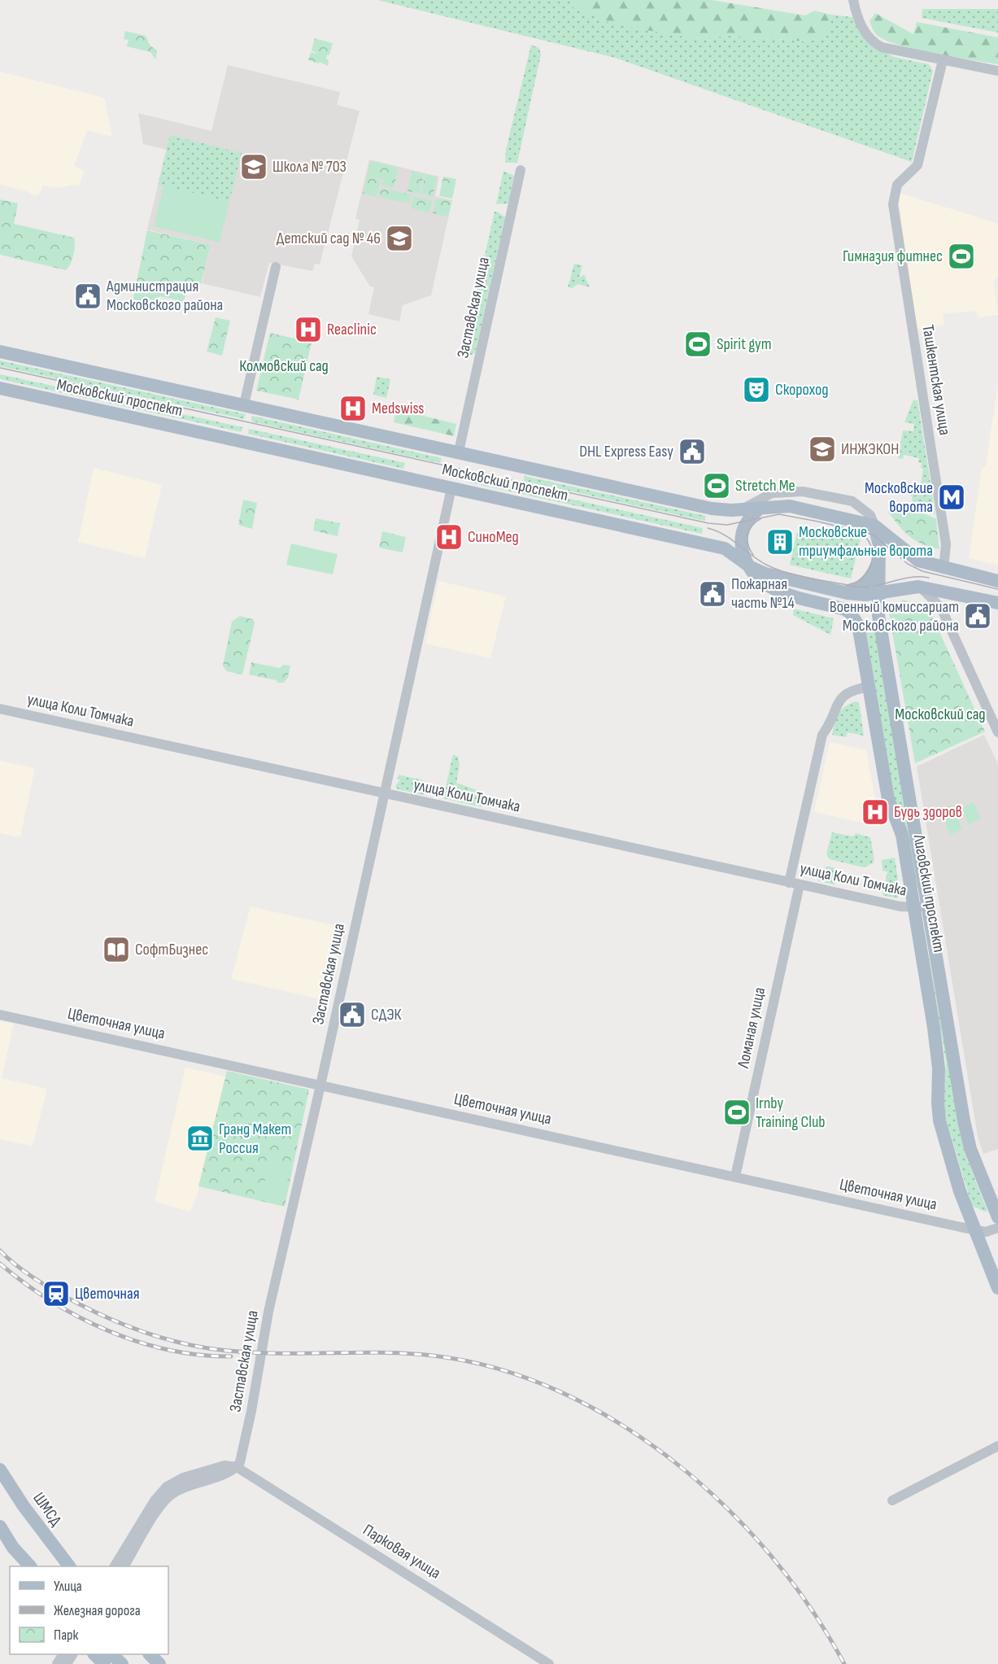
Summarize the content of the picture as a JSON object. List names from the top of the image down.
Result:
{
  "streets": {
    "main road": ["Московский проспект", "Лиговский проспект", "ШМСД"],
    "street": [
      "Заставская улица",
      "Ташкентская улица",
      "улица Коли Томчака",
      "Цветочная улица",
      "Ломаная улица",
      "Парковая улица"
    ]
  },
  "crossings": [
    ["Заставская улица", "Московский проспект"],
    ["Заставская улица", "улица Коли Томчака"],
    ["Заставская улица", "Цветочная улица"],
    ["Заставская улица", "Парковая улица"],
    ["Ташкентская улица", "Московский проспект"],
    ["Московский проспект", "Лиговский проспект"],
    ["улица Коли Томчака", "Лиговский проспект"],
    ["улица Коли Томчака", "Ломаная улица"],
    ["Лиговский проспект", "Цветочная улица"],
    ["Лиговский проспект", "Ломаная улица"],
    ["Цветочная улица", "Ломаная улица"]
  ],
  "parks": ["Колмовский сад", "Московский сад"],
  "places": {
    "school or university": ["Школа № 703", "Детский сад № 46", "ИНЖЭКОН"],
    "sports": [
      "Гимназия фитнес",
      "Spirit gym",
      "Stretch Me",
      "Irnby Training Club"
    ],
    "public building": [
      "Администрация Московского района",
      "DHL Express Easy",
      "Пожарная часть №14",
      "Военный комиссариат Московского района",
      "СДЭК"
    ],
    "hospital": [
      "Reaclinic",
      "Medswiss",
      "СиноМед",
      "Будь здоров"
    ],
    "theatre": ["Скороход"],
    "metro station": ["Московские ворота"],
    "building": ["Московские триумфальные ворота"],
    "library": ["СофтБизнес"],
    "museum": ["Гранд Макет Россия"],
    "station": ["Цветочная"]
  },
  "legend": ["Улица", "Железная дорога", "Парк"]
}
